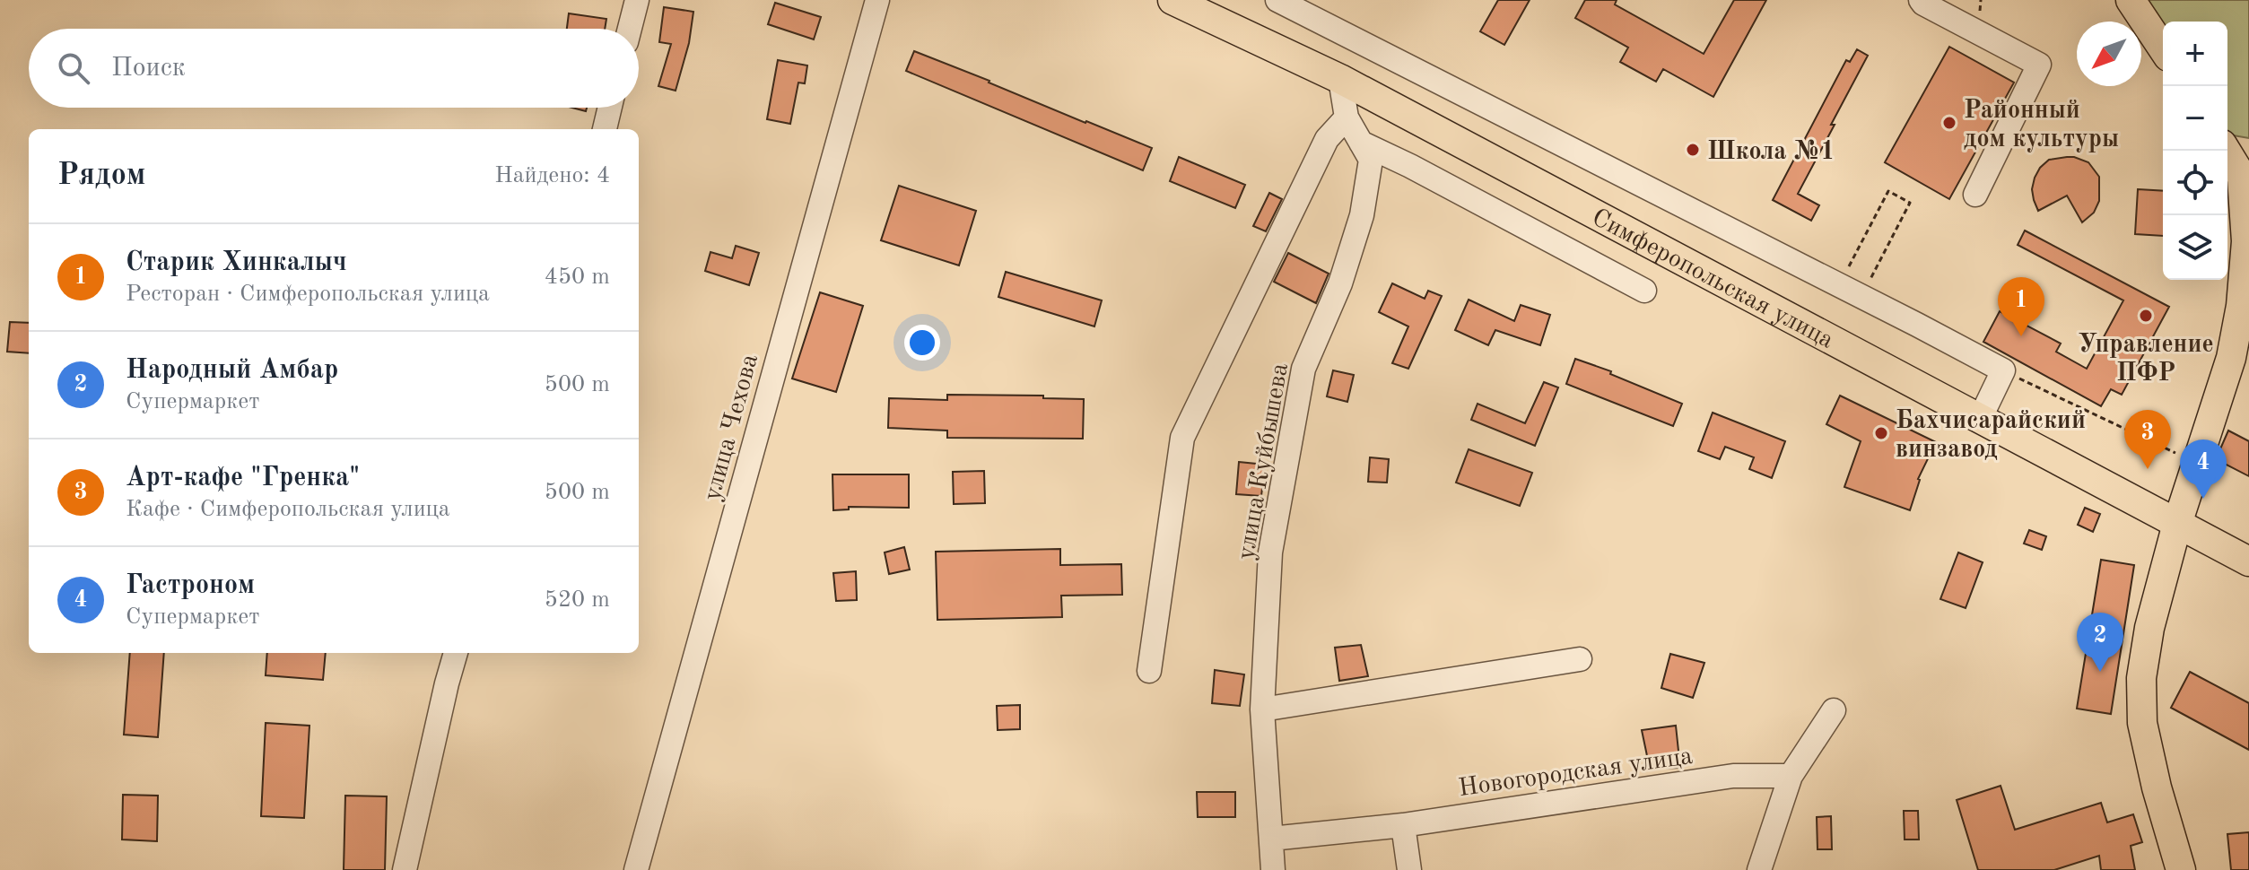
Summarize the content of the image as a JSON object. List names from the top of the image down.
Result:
{
  "streets": {
    "main road": ["Симферопольская улица"],
    "street": ["улица Чехова", "улица Куйбышева", "Новогородская улица"]
  },
  "crossings": [
    ["Симферопольская улица", "улица Куйбышева"],
    ["улица Куйбышева", "Новогородская улица"]
  ],
  "places": [
    "Районный дом культуры",
    "Школа №1",
    "Управление ПФР",
    "Бахчисарайский винзавод"
  ],
  "north": "bottom left",
  "page": {
    "map_buttons": ["+", "−"],
    "search": "Поиск",
    "heading": ["Рядом", "Найдено: 4"],
    "list": [
      {
        "mark": "1",
        "name": "Старик Хинкалыч",
        "note": "Ресторан · Симферопольская улица",
        "value": "450 m"
      },
      {
        "mark": "2",
        "name": "Народный Амбар",
        "note": "Супермаркет",
        "value": "500 m"
      },
      {
        "mark": "3",
        "name": "Арт-кафе \"Гренка\"",
        "note": "Кафе · Симферопольская улица",
        "value": "500 m"
      },
      {
        "mark": "4",
        "name": "Гастроном",
        "note": "Супермаркет",
        "value": "520 m"
      }
    ],
    "pins": [
      "1",
      "3",
      "4",
      "2"
    ]
  }
}
